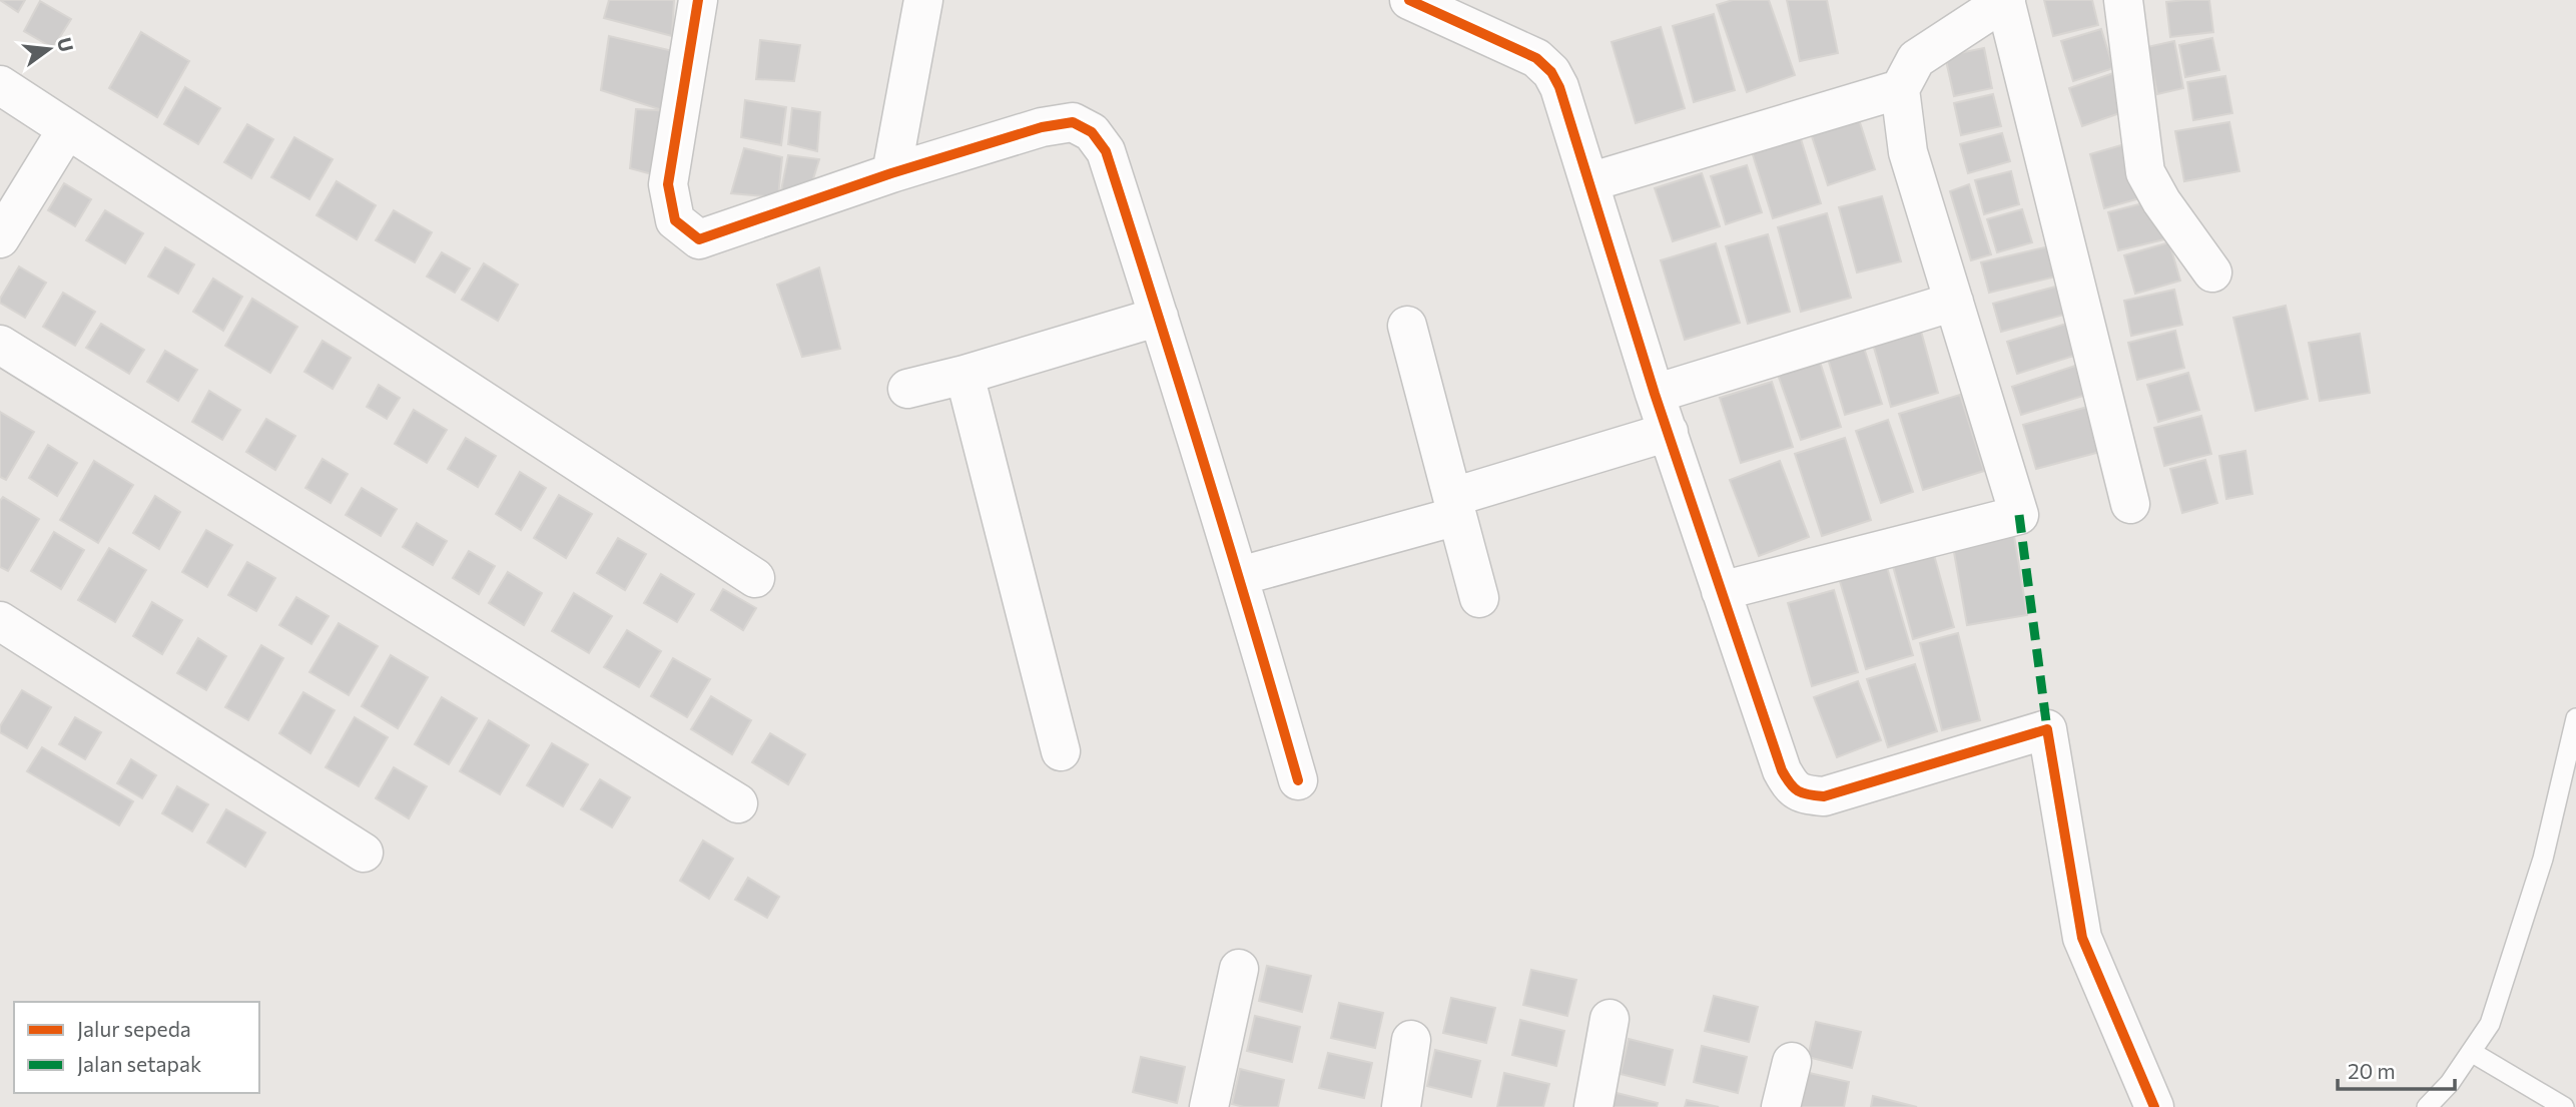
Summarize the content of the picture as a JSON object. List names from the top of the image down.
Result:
{
  "legend": ["Jalur sepeda", "Jalan setapak"],
  "scale_bar": "20 m",
  "north": "right"
}
